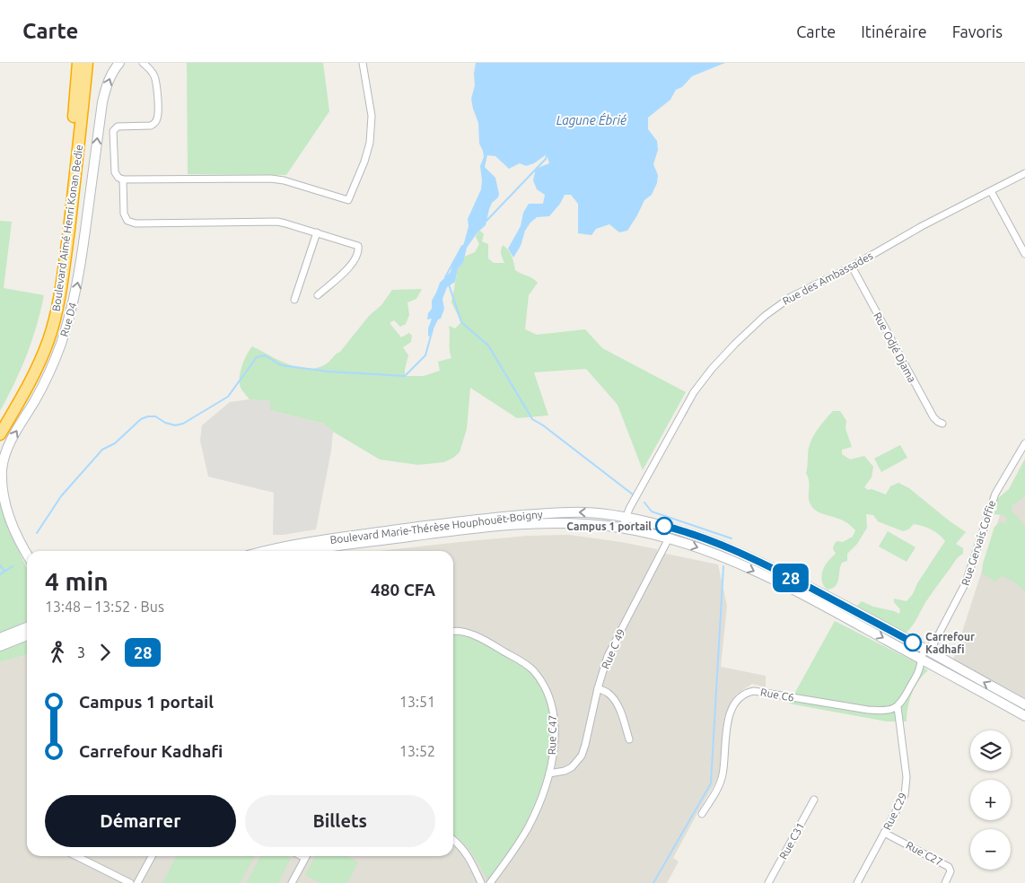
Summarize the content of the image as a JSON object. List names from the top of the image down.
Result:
{
  "streets": {
    "highway": ["Boulevard Aimé Henri Konan Bedie"],
    "main road": ["Rue D4", "Boulevard Marie-Thérèse Houphouët-Boigny"],
    "street": [
      "Rue des Ambassades",
      "Rue Odjé Djama",
      "Rue Gervais Coffie",
      "Rue C 49",
      "Rue C6",
      "Rue C47",
      "Rue C29",
      "Rue C31",
      "Rue C27"
    ]
  },
  "crossings": [
    ["Rue des Ambassades", "Rue Odjé Djama"],
    ["Rue des Ambassades", "Boulevard Marie-Thérèse Houphouët-Boigny"],
    ["Boulevard Marie-Thérèse Houphouët-Boigny", "Rue Gervais Coffie"],
    ["Boulevard Marie-Thérèse Houphouët-Boigny", "Rue C 49"],
    ["Rue C 49", "Rue C47"],
    ["Rue C6", "Rue C29"],
    ["Rue C29", "Rue C27"]
  ],
  "one_way": ["Rue D4"],
  "water": ["Lagune Ébrié"],
  "places": ["Campus 1 portail", "Carrefour Kadhafi"],
  "lines": ["bus line 28"],
  "page": {
    "header": "Carte",
    "nav": ["Carte", "Itinéraire", "Favoris"],
    "on_map": "28",
    "heading": ["4 min", "13:48 – 13:52 · Bus", "480 CFA"],
    "legs": ["3", "28"],
    "list": [
      {
        "name": "Campus 1 portail",
        "value": "13:51"
      },
      {
        "name": "Carrefour Kadhafi",
        "value": "13:52"
      }
    ],
    "map_buttons": ["+", "−"],
    "buttons": ["Démarrer", "Billets"]
  }
}
